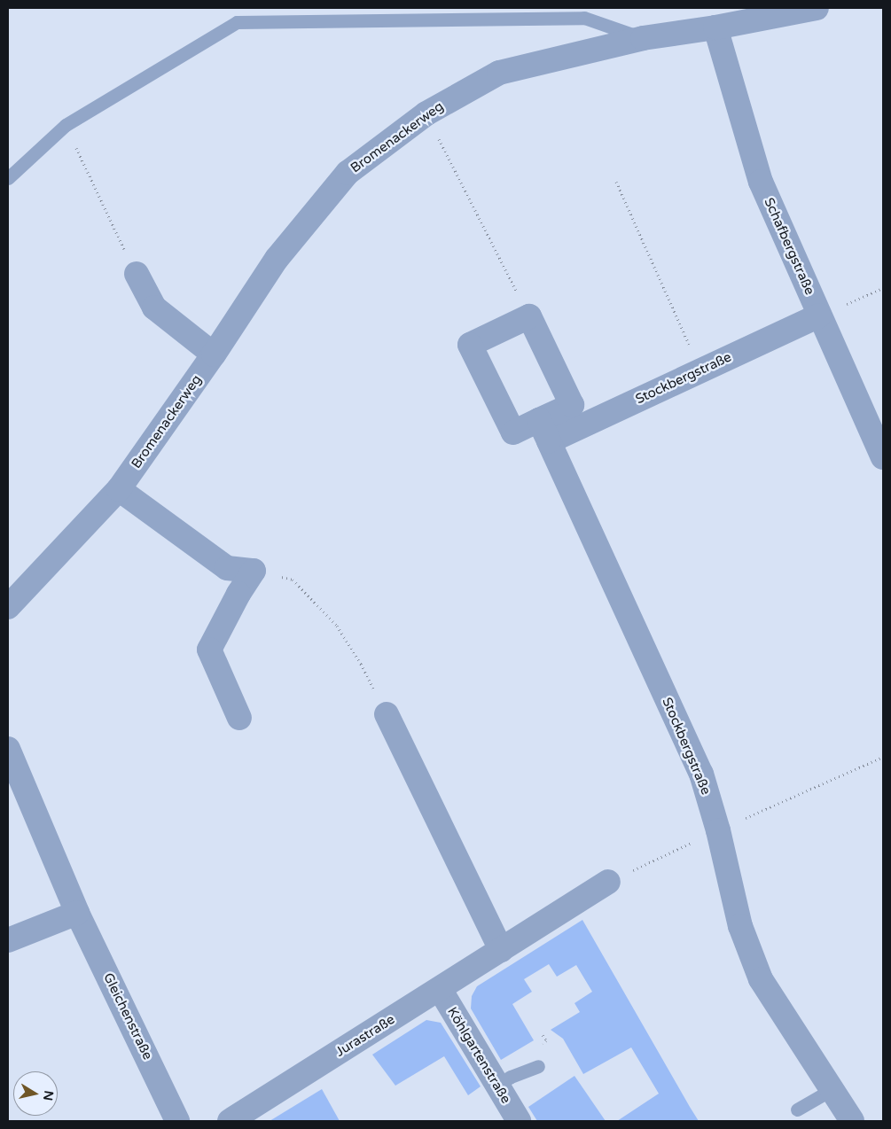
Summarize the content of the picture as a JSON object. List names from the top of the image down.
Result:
{
  "streets": {
    "street": [
      "Bromenackerweg",
      "Schafbergstraße",
      "Stockbergstraße",
      "Gleichenstraße",
      "Jurastraße",
      "Köhlgartenstraße"
    ]
  },
  "crossings": [
    ["Bromenackerweg", "Schafbergstraße"],
    ["Schafbergstraße", "Stockbergstraße"],
    ["Jurastraße", "Köhlgartenstraße"]
  ],
  "north": "right"
}
